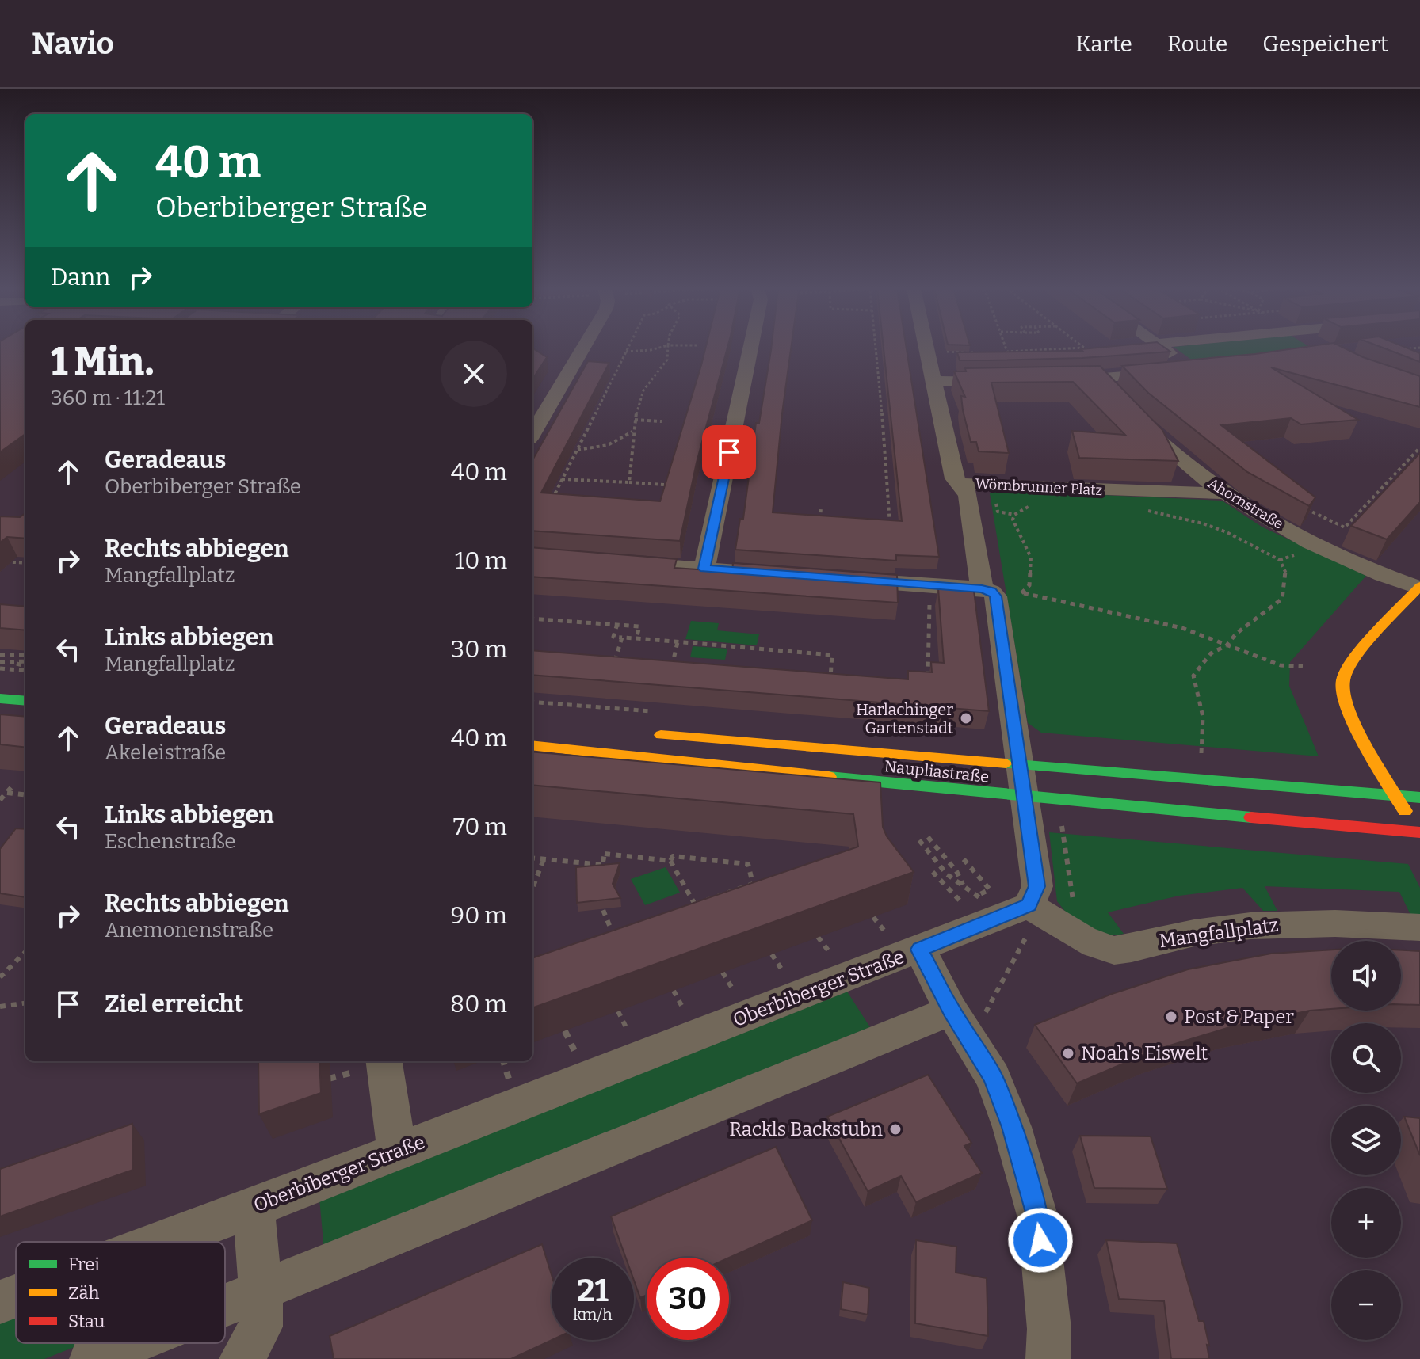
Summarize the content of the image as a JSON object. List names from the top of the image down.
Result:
{
  "streets": {
    "street": [
      "Wörnbrunner Platz",
      "Ahornstraße",
      "Naupliastraße",
      "Mangfallplatz",
      "Oberbiberger Straße"
    ]
  },
  "crossings": [
    ["Wörnbrunner Platz", "Ahornstraße"],
    ["Wörnbrunner Platz", "Naupliastraße"]
  ],
  "places": [
    "Harlachinger Gartenstadt",
    "Post & Paper",
    "Noah's Eiswelt",
    "Rackls Backstubn"
  ],
  "legend": ["Frei", "Zäh", "Stau"],
  "page": {
    "header": "Navio",
    "nav": ["Karte", "Route", "Gespeichert"],
    "turn": ["40 m", "Oberbiberger Straße"],
    "then": "Dann",
    "heading": ["1 Min.", "360 m · 11:21"],
    "list": [
      {
        "name": "Geradeaus",
        "note": "Oberbiberger Straße",
        "value": "40 m"
      },
      {
        "name": "Rechts abbiegen",
        "note": "Mangfallplatz",
        "value": "10 m"
      },
      {
        "name": "Links abbiegen",
        "note": "Mangfallplatz",
        "value": "30 m"
      },
      {
        "name": "Geradeaus",
        "note": "Akeleistraße",
        "value": "40 m"
      },
      {
        "name": "Links abbiegen",
        "note": "Eschenstraße",
        "value": "70 m"
      },
      {
        "name": "Rechts abbiegen",
        "note": "Anemonenstraße",
        "value": "90 m"
      },
      {
        "name": "Ziel erreicht",
        "value": "80 m"
      }
    ],
    "map_buttons": ["+", "−"],
    "speed": "21 km/h",
    "limit": "30"
  }
}
